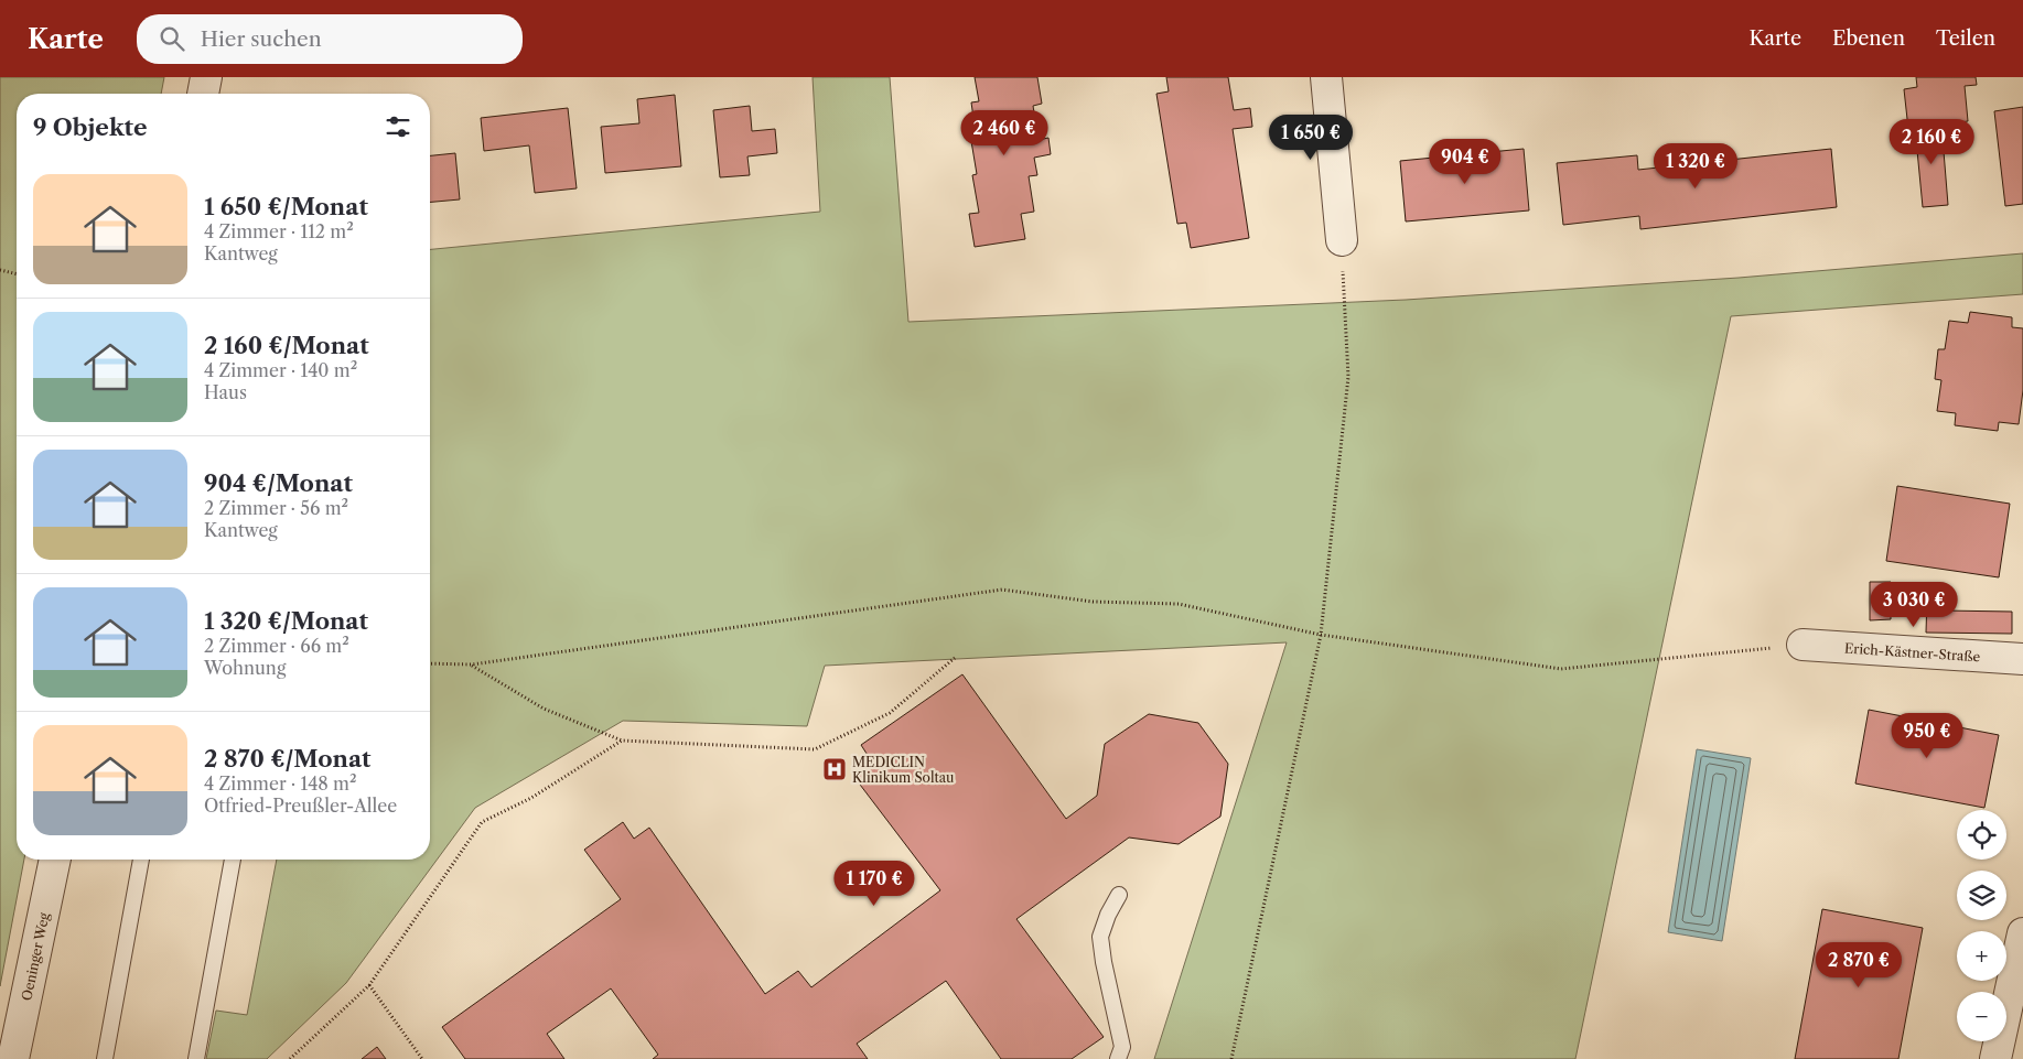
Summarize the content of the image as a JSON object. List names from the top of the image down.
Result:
{
  "streets": {
    "street": ["Erich-Kästner-Straße", "Oeninger Weg"]
  },
  "places": {
    "hospital": ["MEDICLIN Klinikum Soltau"]
  },
  "page": {
    "header": "Karte",
    "search": "Hier suchen",
    "nav": ["Karte", "Ebenen", "Teilen"],
    "heading": "9 Objekte",
    "price": [
      "2 460 €",
      "1 650 €",
      "2 160 €",
      "904 €",
      "1 320 €",
      "3 030 €",
      "950 €",
      "1 170 €",
      "2 870 €"
    ],
    "list": [
      {
        "name": "1 650 €/Monat",
        "note": "4 Zimmer · 112 m² · Kantweg"
      },
      {
        "name": "2 160 €/Monat",
        "note": "4 Zimmer · 140 m² · Haus"
      },
      {
        "name": "904 €/Monat",
        "note": "2 Zimmer · 56 m² · Kantweg"
      },
      {
        "name": "1 320 €/Monat",
        "note": "2 Zimmer · 66 m² · Wohnung"
      },
      {
        "name": "2 870 €/Monat",
        "note": "4 Zimmer · 148 m² · Otfried-Preußler-Allee"
      }
    ],
    "map_buttons": ["+", "−"]
  }
}
